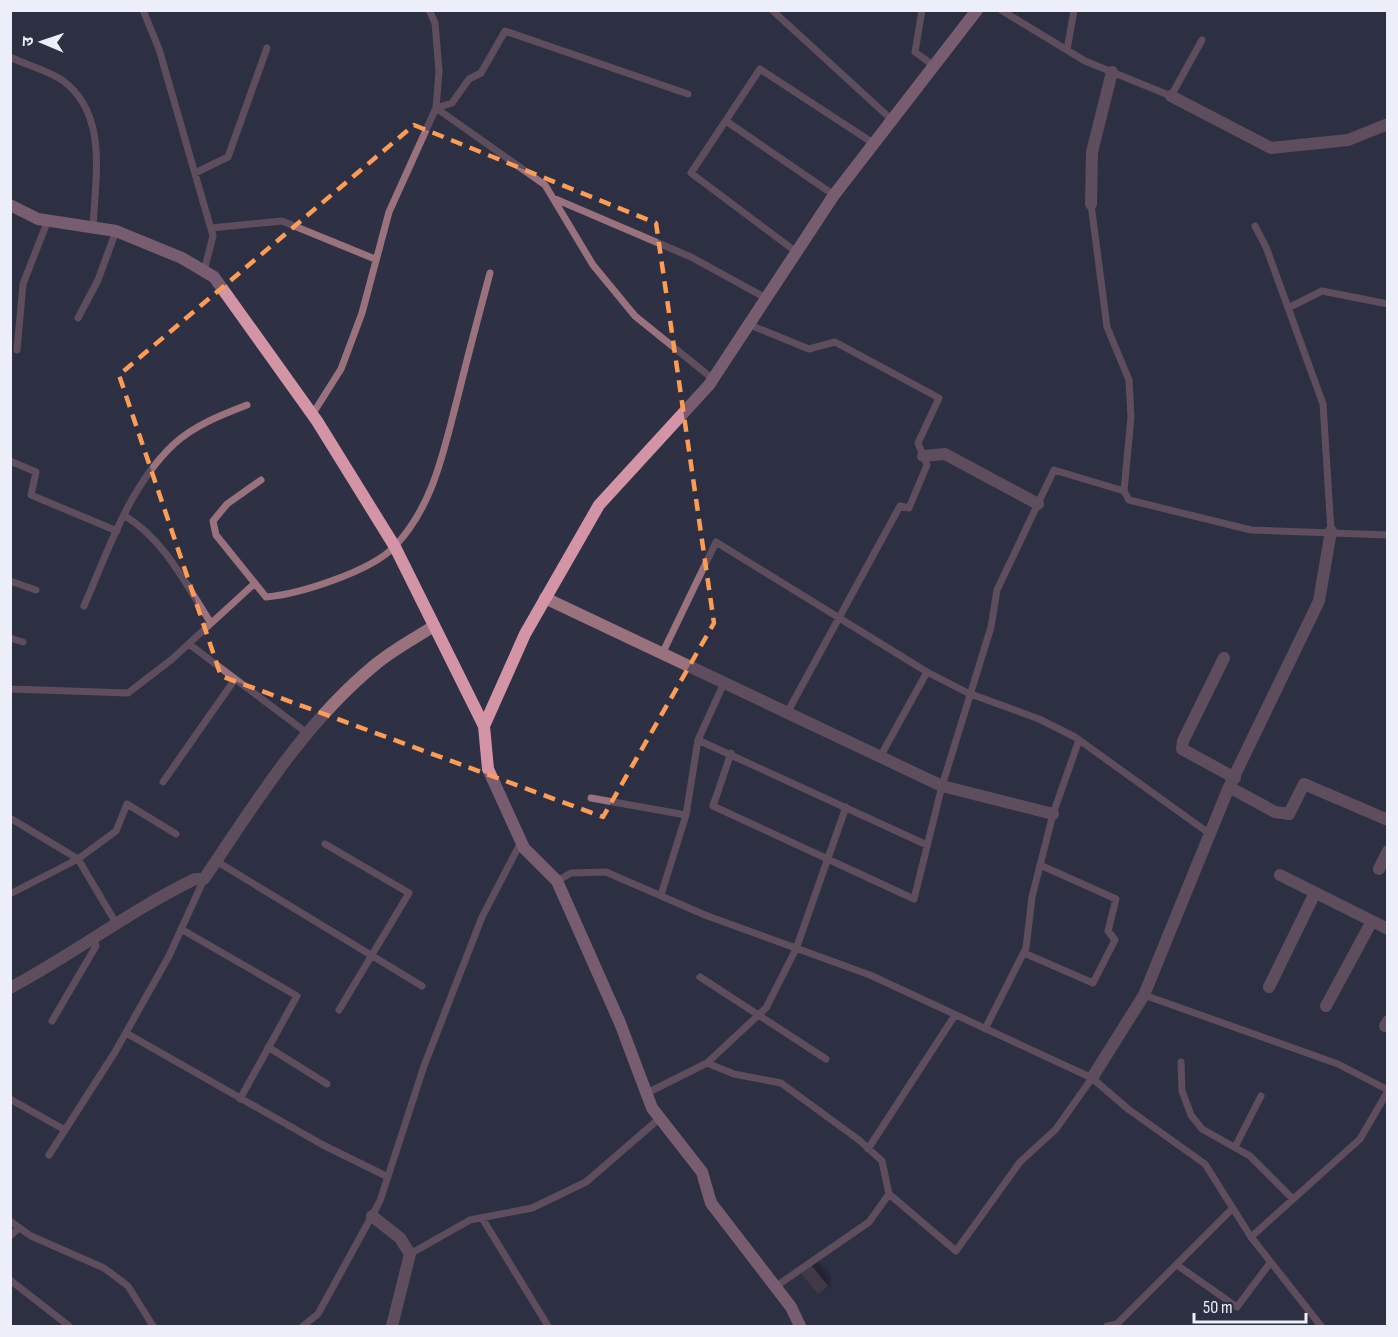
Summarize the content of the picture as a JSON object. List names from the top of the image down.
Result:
{
  "scale_bar": "50 m",
  "north": "left"
}
